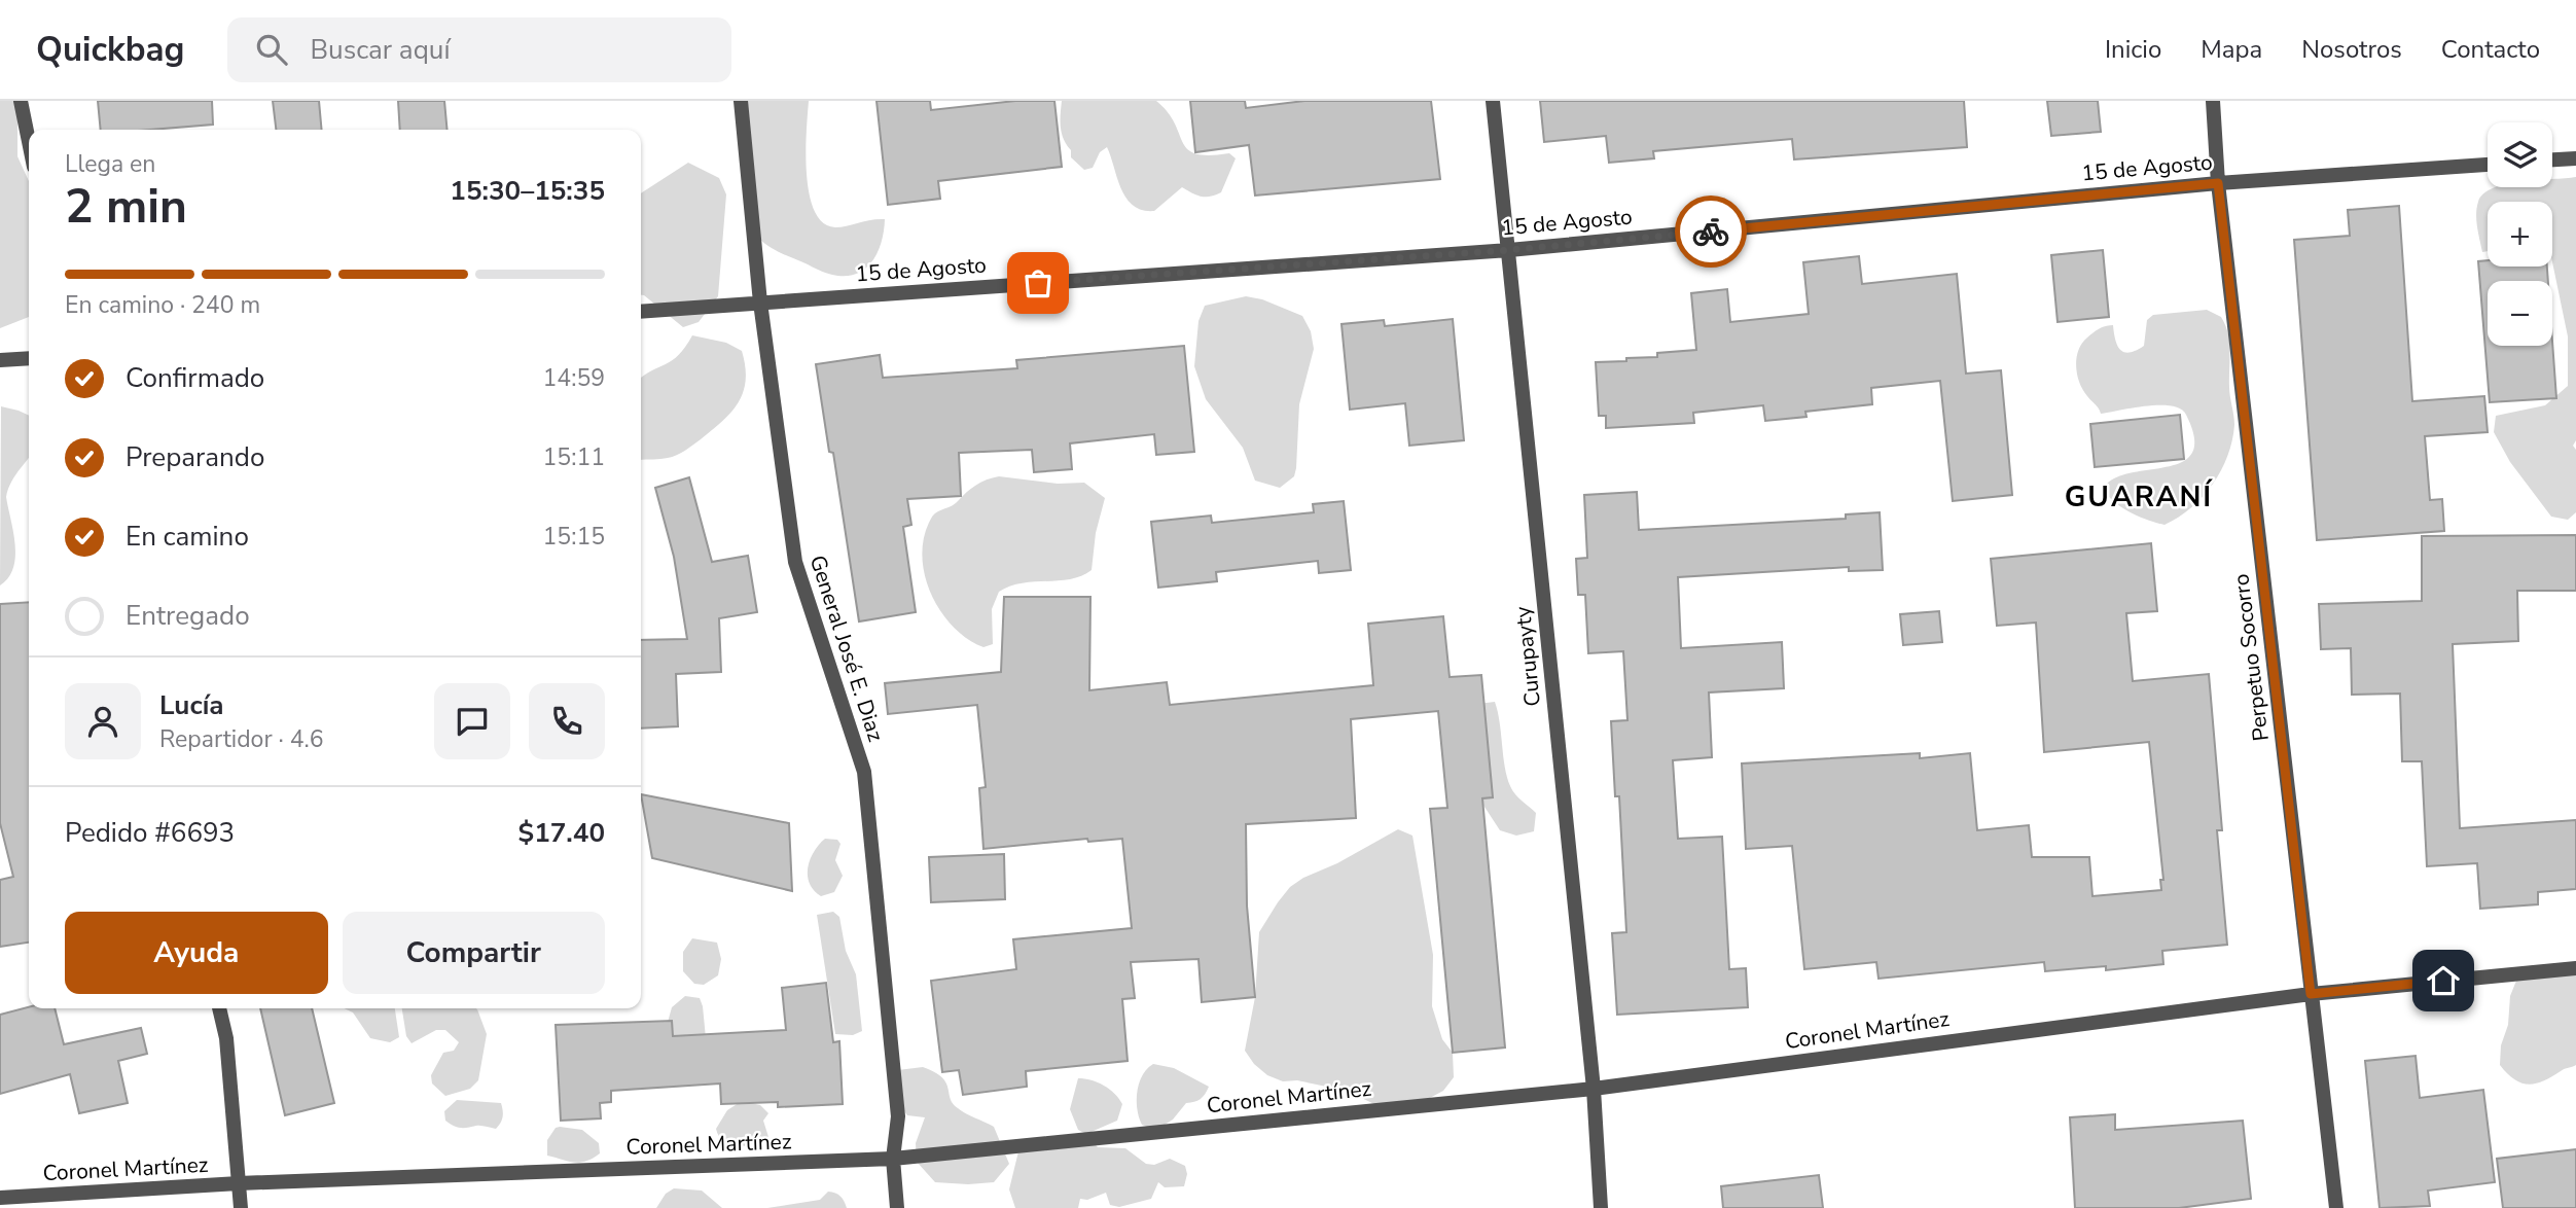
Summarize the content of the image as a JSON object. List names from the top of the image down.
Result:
{
  "streets": {
    "street": [
      "15 de Agosto",
      "General José E. Diaz",
      "Curupayty",
      "Perpetuo Socorro",
      "Coronel Martínez"
    ]
  },
  "crossings": [
    ["15 de Agosto", "General José E. Diaz"],
    ["15 de Agosto", "Curupayty"],
    ["15 de Agosto", "Perpetuo Socorro"],
    ["General José E. Diaz", "Coronel Martínez"],
    ["Curupayty", "Coronel Martínez"],
    ["Perpetuo Socorro", "Coronel Martínez"]
  ],
  "districts": ["GUARANÍ"],
  "page": {
    "header": "Quickbag",
    "search": "Buscar aquí",
    "nav": [
      "Inicio",
      "Mapa",
      "Nosotros",
      "Contacto"
    ],
    "map_buttons": ["+", "−"],
    "heading": ["2 min", "Llega en", "15:30–15:35"],
    "panel": [
      "Lucía",
      "Repartidor · 4.6",
      "Pedido #6693",
      "$17.40"
    ],
    "bar": "En camino · 240 m",
    "list": [
      ["Confirmado", "14:59"],
      ["Preparando", "15:11"],
      ["En camino", "15:15"],
      "Entregado"
    ],
    "buttons": ["Ayuda", "Compartir"]
  }
}
